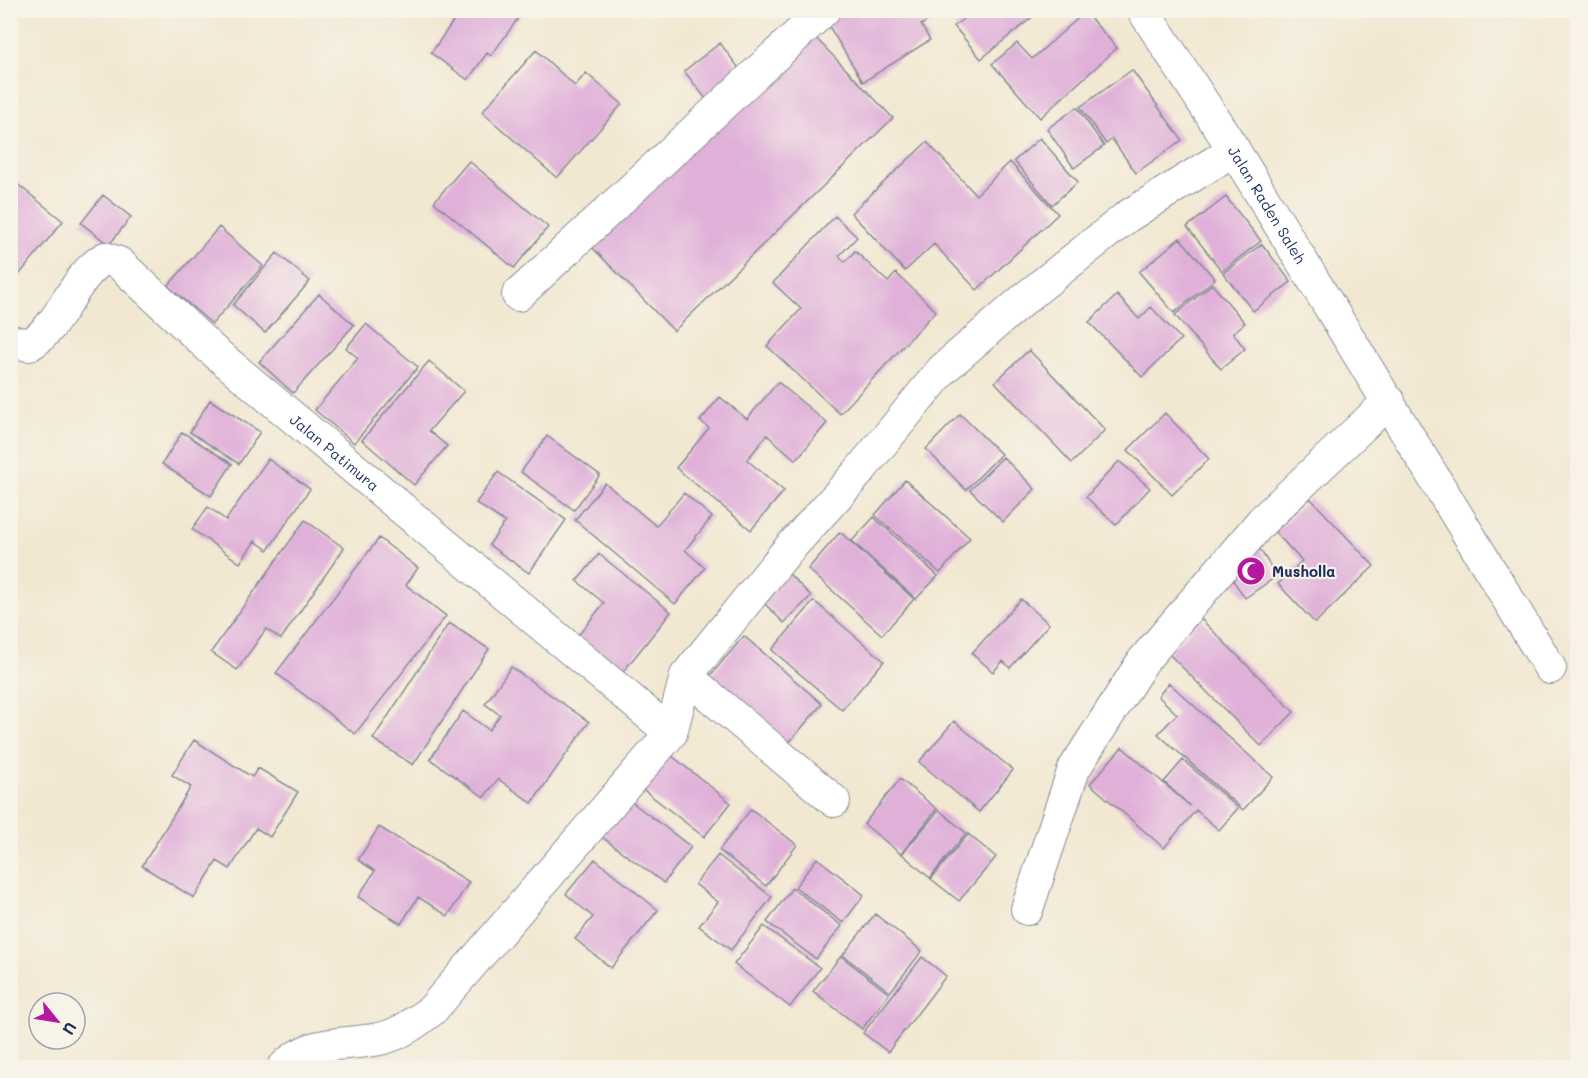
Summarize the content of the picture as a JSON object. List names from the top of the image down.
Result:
{
  "streets": {
    "street": ["Jalan Raden Saleh", "Jalan Patimura"]
  },
  "places": {
    "mosque": ["Musholla"]
  },
  "north": "bottom right"
}
